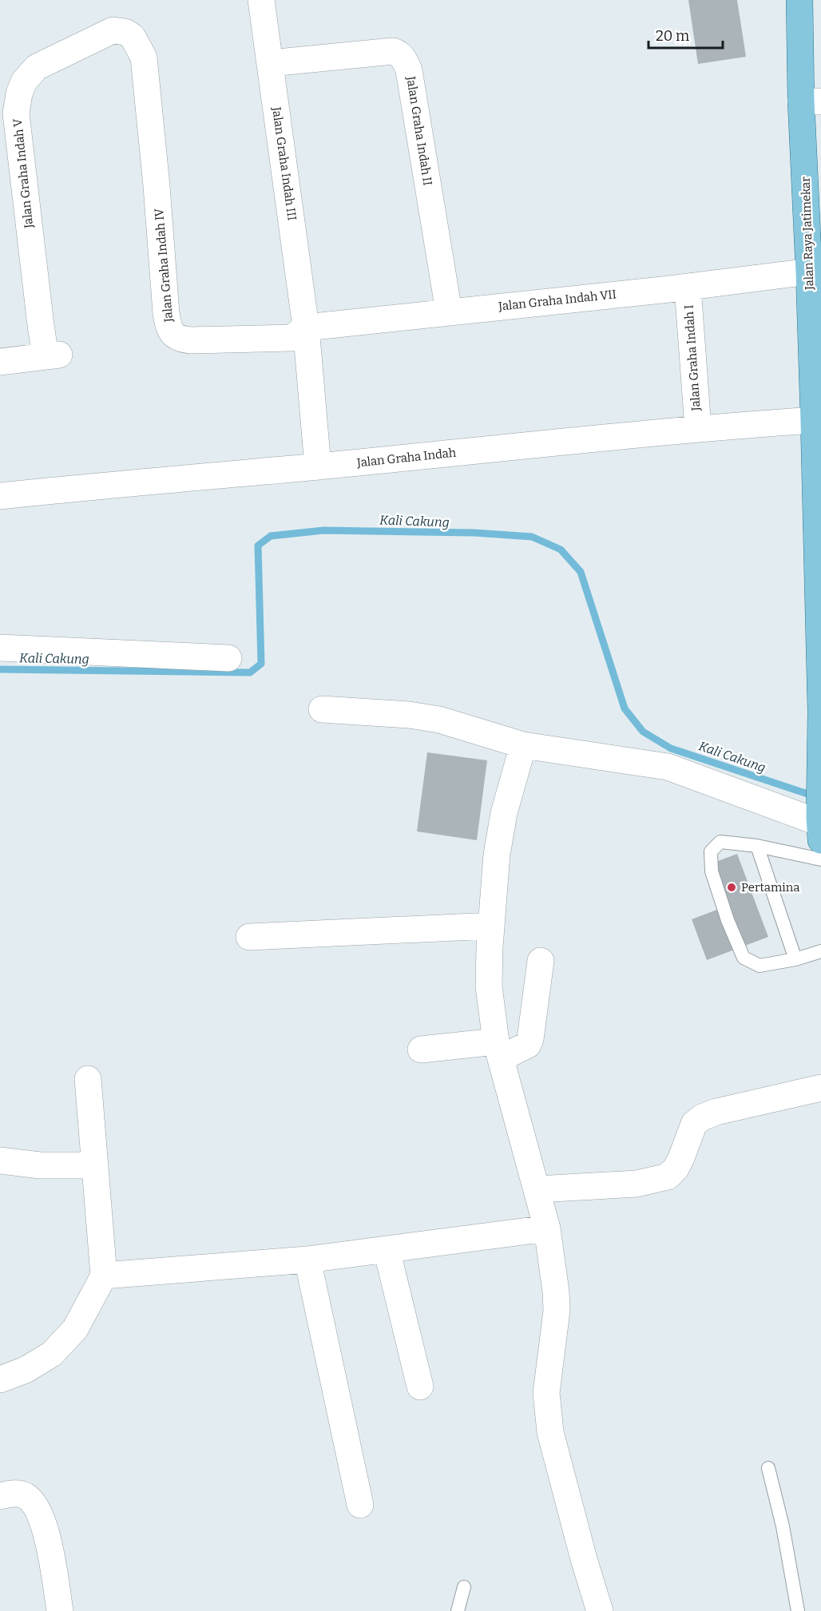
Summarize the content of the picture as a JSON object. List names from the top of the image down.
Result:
{
  "streets": {
    "main road": ["Jalan Raya Jatimekar"],
    "street": [
      "Jalan Graha Indah II",
      "Jalan Graha Indah III",
      "Jalan Graha Indah V",
      "Jalan Graha Indah IV",
      "Jalan Graha Indah VII",
      "Jalan Graha Indah I",
      "Jalan Graha Indah"
    ]
  },
  "crossings": [
    ["Jalan Graha Indah II", "Jalan Graha Indah III"],
    ["Jalan Graha Indah II", "Jalan Graha Indah VII"],
    ["Jalan Graha Indah III", "Jalan Graha Indah IV"],
    ["Jalan Graha Indah III", "Jalan Graha Indah VII"],
    ["Jalan Graha Indah V", "Jalan Graha Indah IV"],
    ["Jalan Raya Jatimekar", "Jalan Graha Indah VII"],
    ["Jalan Raya Jatimekar", "Jalan Graha Indah"],
    ["Jalan Graha Indah IV", "Jalan Graha Indah VII"],
    ["Jalan Graha Indah VII", "Jalan Graha Indah I"],
    ["Jalan Graha Indah I", "Jalan Graha Indah"]
  ],
  "water": ["Kali Cakung"],
  "places": ["Pertamina"],
  "scale_bar": "20 m"
}
